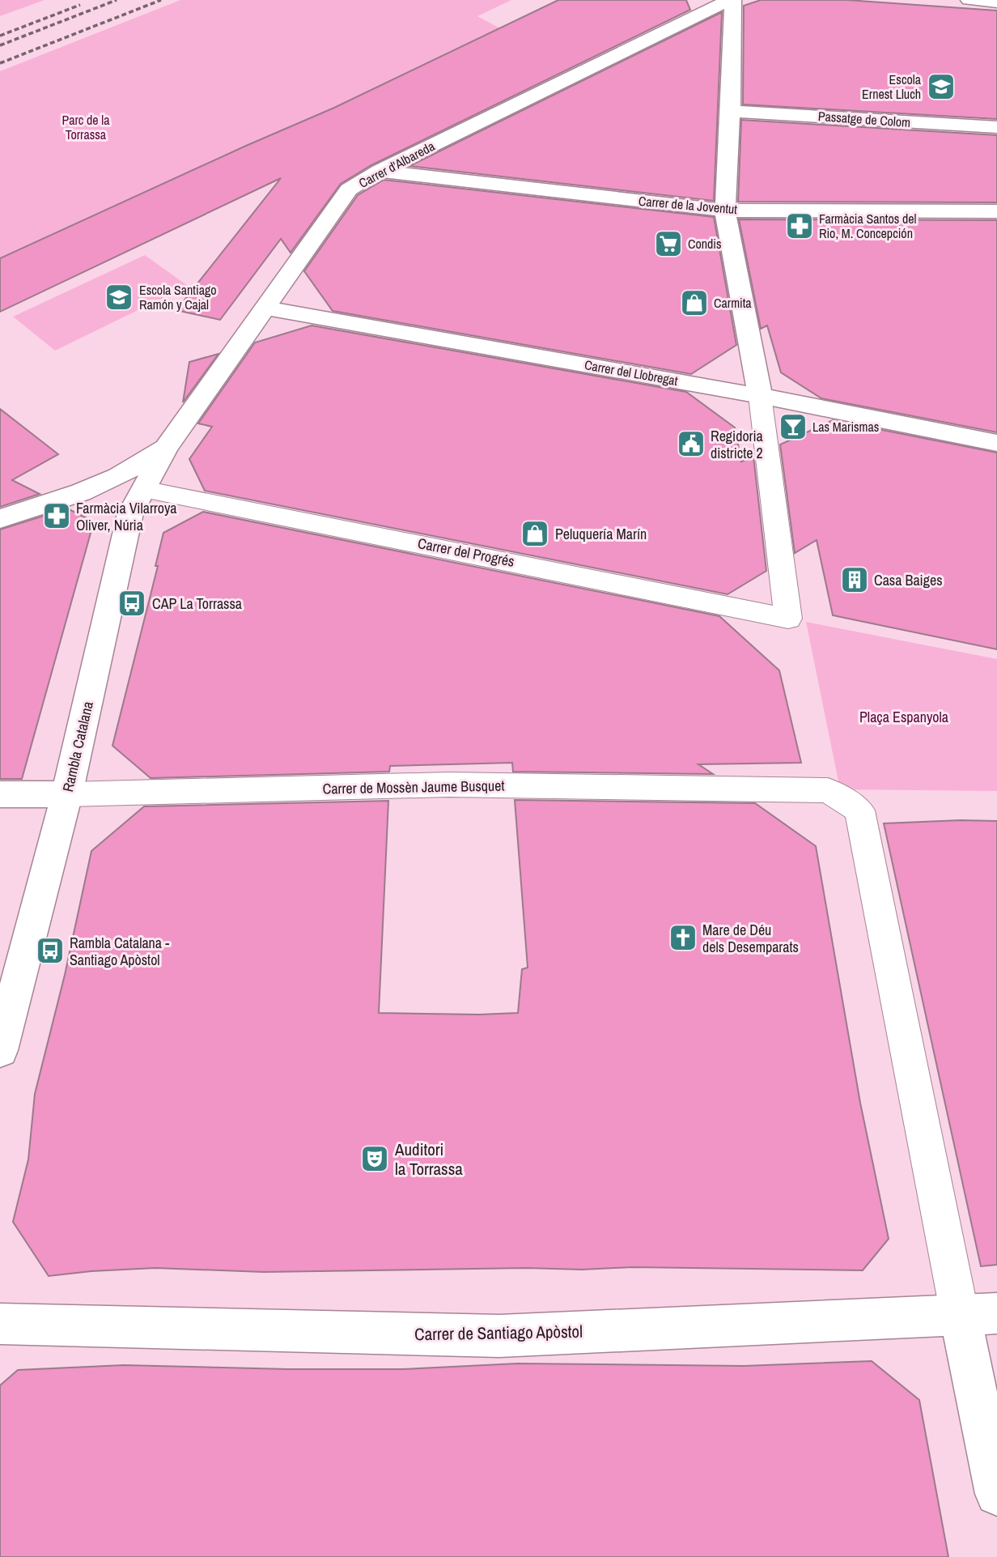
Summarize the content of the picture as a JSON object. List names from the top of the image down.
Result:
{
  "streets": {
    "street": [
      "Passatge de Colom",
      "Carrer d'Albareda",
      "Carrer de la Joventut",
      "Carrer del Llobregat",
      "Carrer del Progrés",
      "Rambla Catalana",
      "Carrer de Mossèn Jaume Busquet",
      "Carrer de Santiago Apòstol"
    ]
  },
  "crossings": [
    ["Carrer d'Albareda", "Carrer de la Joventut"],
    ["Carrer d'Albareda", "Carrer del Llobregat"],
    ["Carrer d'Albareda", "Rambla Catalana"],
    ["Carrer del Llobregat", "Carrer del Progrés"],
    ["Carrer del Progrés", "Rambla Catalana"],
    ["Rambla Catalana", "Carrer de Mossèn Jaume Busquet"],
    ["Carrer de Mossèn Jaume Busquet", "Carrer de Santiago Apòstol"]
  ],
  "parks": ["Parc de la Torrassa", "Plaça Espanyola"],
  "places": {
    "school or university": ["Escola Ernest Lluch", "Escola Santiago Ramón y Cajal"],
    "pharmacy": ["Farmàcia Santos del Rio, M. Concepción", "Farmàcia Vilarroya Oliver, Núria"],
    "supermarket": ["Condis"],
    "shop": ["Carmita", "Peluquería Marín"],
    "bar": ["Las Marismas"],
    "public building": ["Regidoria districte 2"],
    "building": ["Casa Baiges"],
    "bus stop": ["CAP La Torrassa", "Rambla Catalana - Santiago Apòstol"],
    "church": ["Mare de Déu dels Desemparats"],
    "theatre": ["Auditori la Torrassa"]
  }
}
